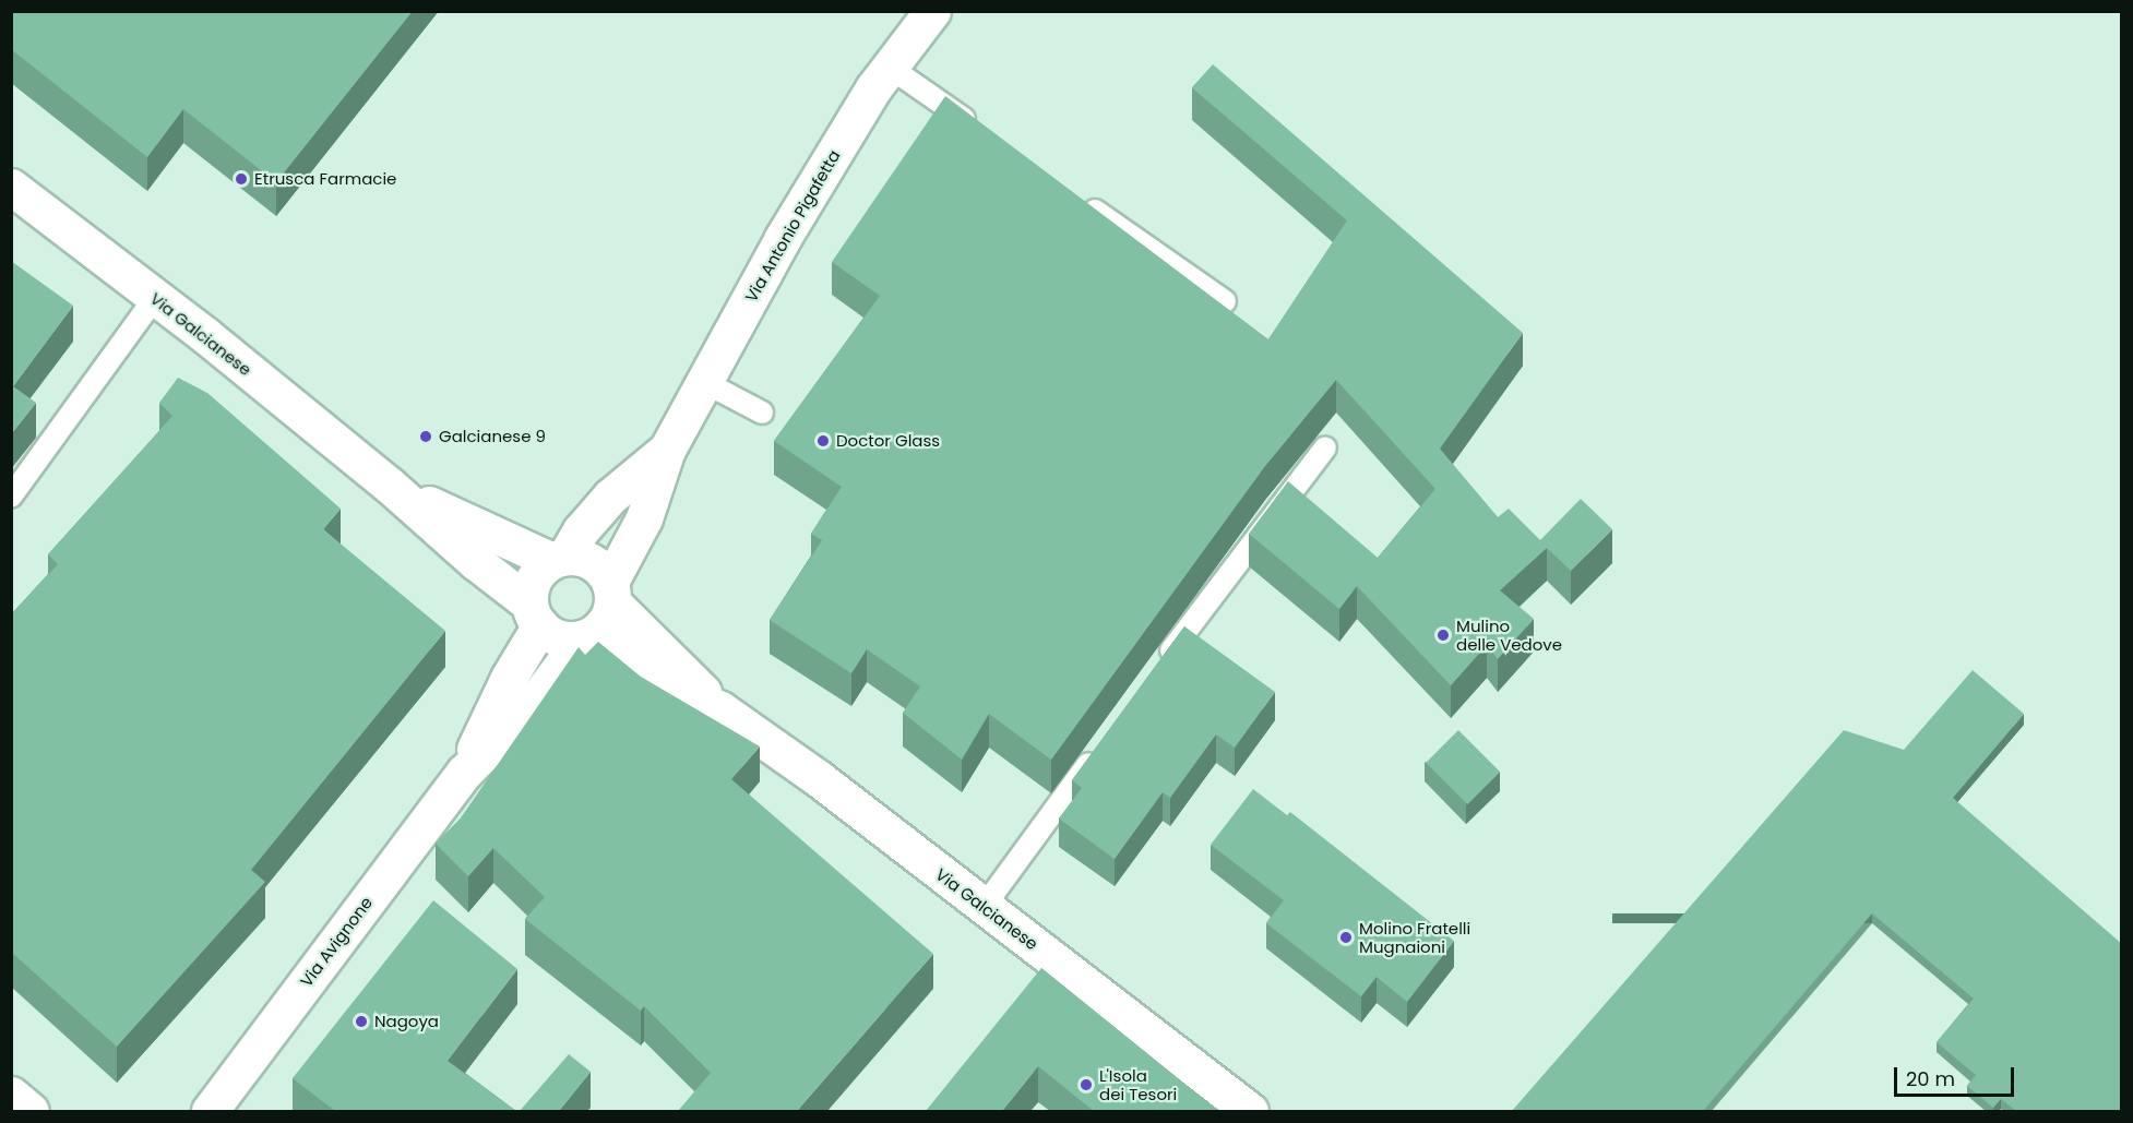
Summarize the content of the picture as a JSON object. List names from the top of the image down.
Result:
{
  "streets": {
    "street": ["Via Antonio Pigafetta", "Via Galcianese", "Via Avignone"]
  },
  "crossings": [
    ["Via Antonio Pigafetta", "Via Galcianese"],
    ["Via Antonio Pigafetta", "Via Avignone"],
    ["Via Galcianese", "Via Avignone"]
  ],
  "places": [
    "Etrusca Farmacie",
    "Galcianese 9",
    "Doctor Glass",
    "Mulino delle Vedove",
    "Molino Fratelli Mugnaioni",
    "Nagoya",
    "L'Isola dei Tesori"
  ],
  "scale_bar": "20 m"
}
